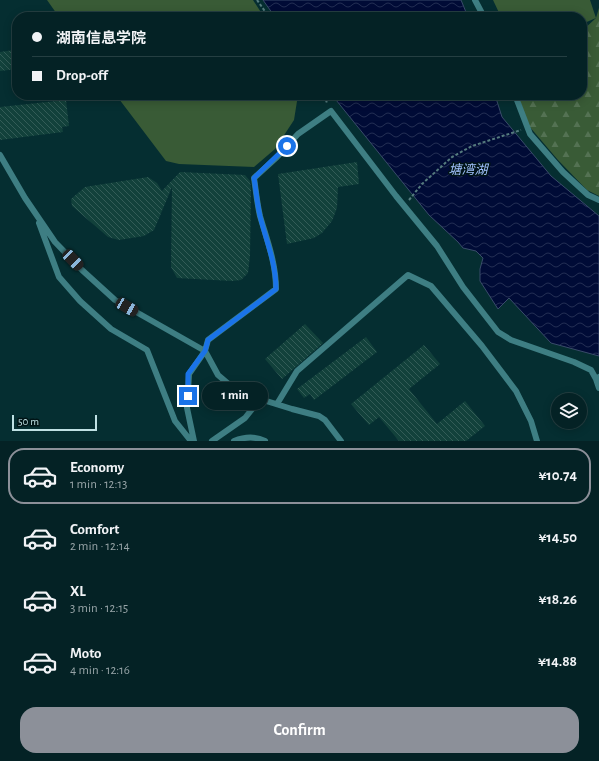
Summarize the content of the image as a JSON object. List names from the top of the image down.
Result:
{
  "water": ["塘湾湖"],
  "scale_bar": "50 m",
  "page": {
    "banner": ["湖南信息学院", "Drop-off"],
    "bubble": "1 min",
    "scale": "50 m",
    "list": [
      {
        "name": "Economy",
        "note": "1 min · 12:13",
        "value": "¥10.74"
      },
      {
        "name": "Comfort",
        "note": "2 min · 12:14",
        "value": "¥14.50"
      },
      {
        "name": "XL",
        "note": "3 min · 12:15",
        "value": "¥18.26"
      },
      {
        "name": "Moto",
        "note": "4 min · 12:16",
        "value": "¥14.88"
      }
    ],
    "buttons": "Confirm"
  }
}
